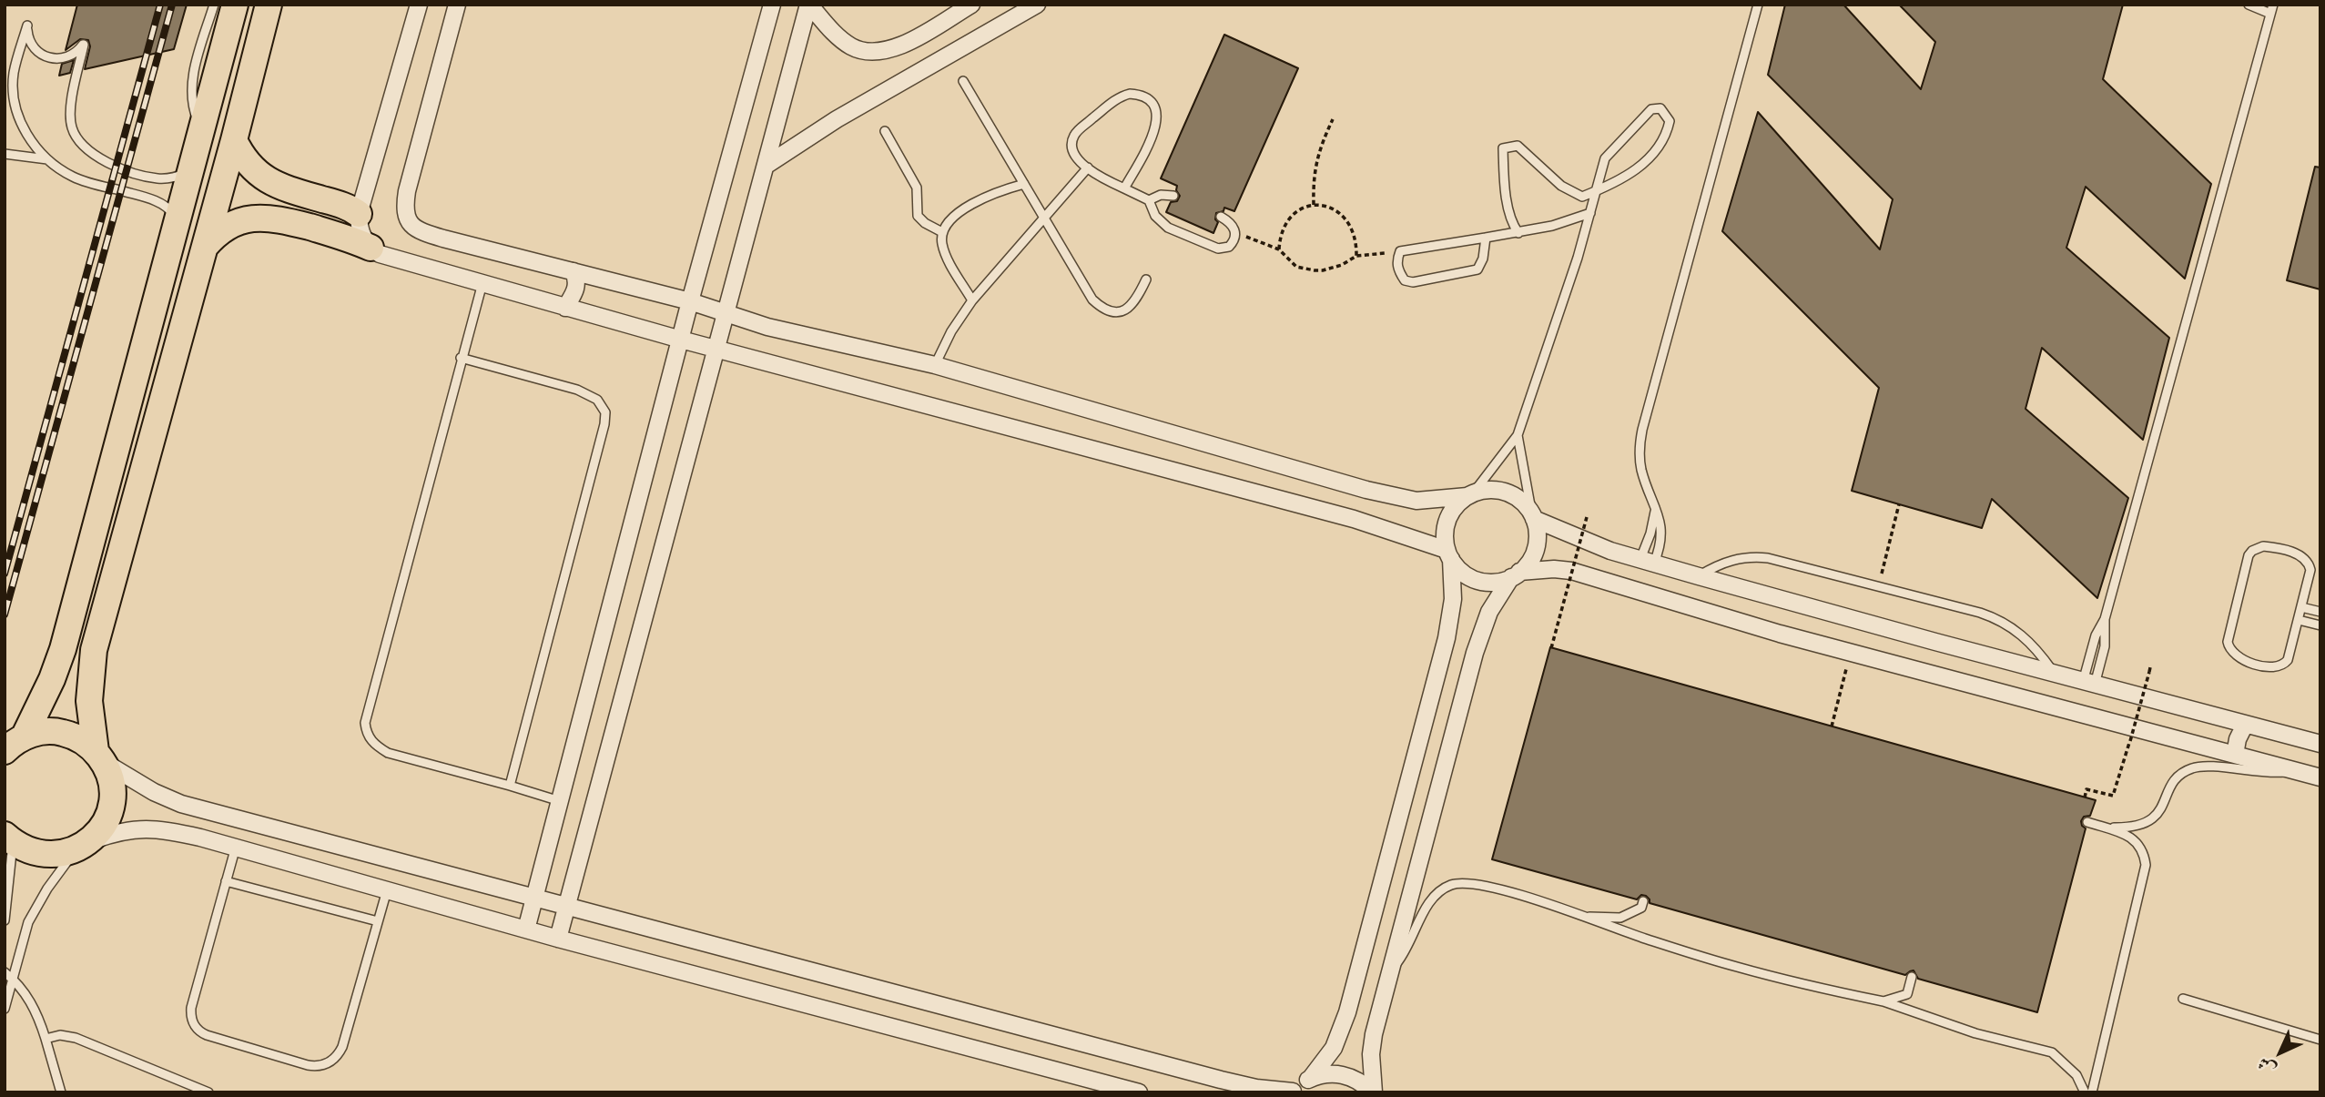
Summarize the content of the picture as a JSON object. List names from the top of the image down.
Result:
{
  "north": "bottom left"
}
